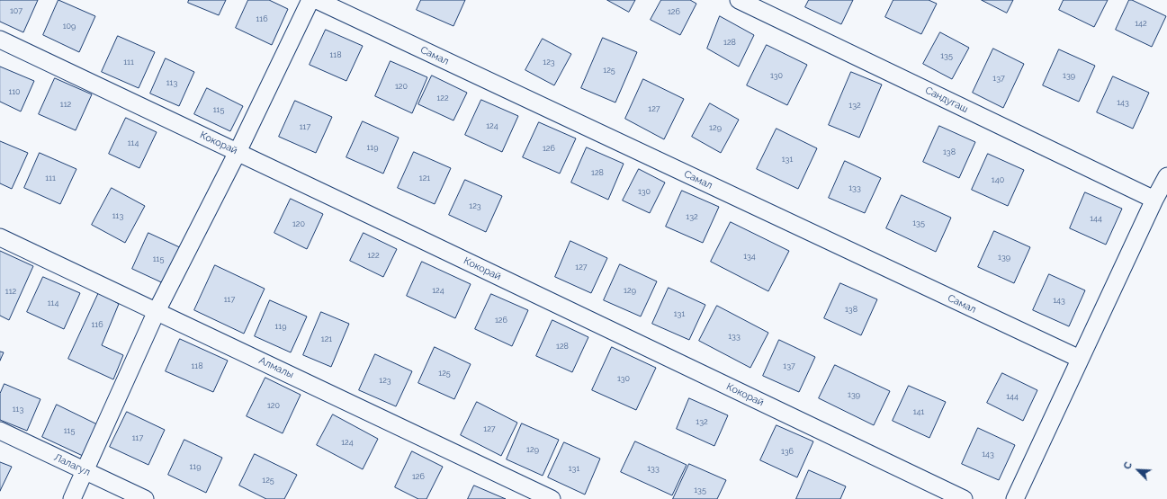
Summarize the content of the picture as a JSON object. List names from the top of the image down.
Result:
{
  "streets": {
    "street": [
      "Самал",
      "Сандугаш",
      "Кокорай",
      "Алмалы",
      "Лалагул"
    ]
  },
  "house_numbers": [
    "107",
    "126",
    "116",
    "142",
    "109",
    "128",
    "118",
    "135",
    "111",
    "123",
    "125",
    "130",
    "139",
    "137",
    "113",
    "120",
    "110",
    "122",
    "143",
    "112",
    "132",
    "127",
    "115",
    "124",
    "117",
    "129",
    "114",
    "119",
    "126",
    "138",
    "131",
    "128",
    "111",
    "121",
    "140",
    "133",
    "130",
    "123",
    "113",
    "132",
    "144",
    "135",
    "120",
    "122",
    "134",
    "139",
    "115",
    "127",
    "124",
    "129",
    "112",
    "117",
    "143",
    "114",
    "138",
    "131",
    "126",
    "116",
    "119",
    "133",
    "121",
    "128",
    "118",
    "137",
    "125",
    "130",
    "123",
    "139",
    "144",
    "120",
    "113",
    "141",
    "132",
    "127",
    "115",
    "117",
    "124",
    "129",
    "136",
    "143",
    "119",
    "131",
    "133",
    "126",
    "125",
    "135"
  ],
  "north": "top left"
}
